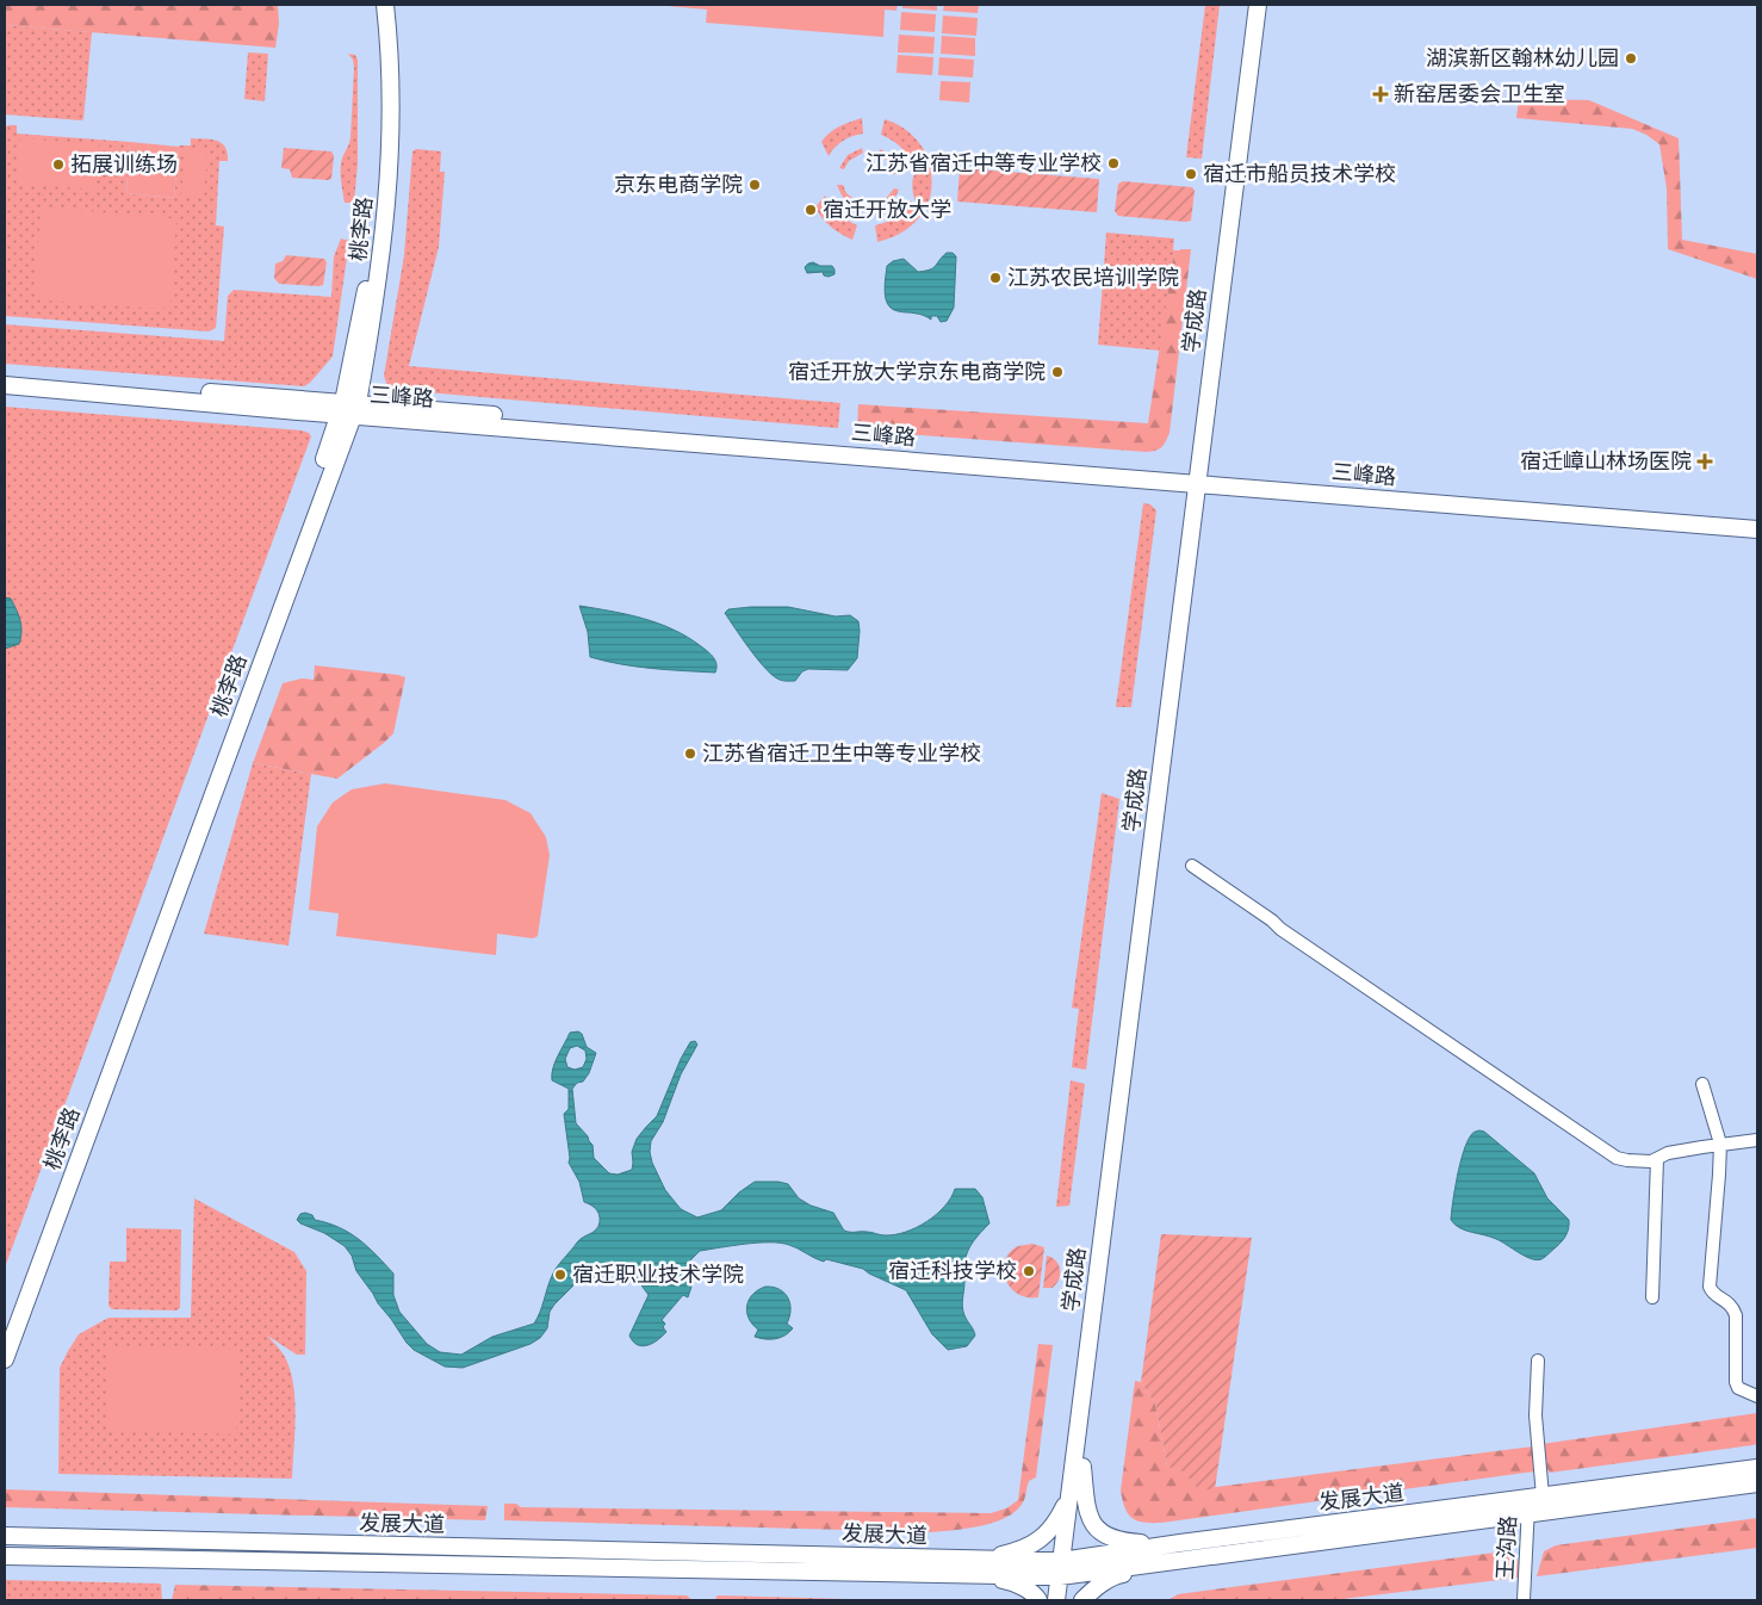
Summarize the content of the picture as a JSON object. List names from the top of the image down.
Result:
{
  "streets": {
    "main road": [
      "桃李路",
      "学成路",
      "三峰路",
      "发展大道"
    ],
    "street": ["王沟路"]
  },
  "crossings": [
    ["桃李路", "三峰路"],
    ["学成路", "三峰路"],
    ["学成路", "发展大道"],
    ["发展大道", "王沟路"]
  ],
  "places": {
    "other": [
      "湖滨新区翰林幼儿园",
      "江苏省宿迁中等专业学校",
      "拓展训练场",
      "宿迁市船员技术学校",
      "京东电商学院",
      "宿迁开放大学",
      "江苏农民培训学院",
      "宿迁开放大学京东电商学院",
      "江苏省宿迁卫生中等专业学校",
      "宿迁科技学校",
      "宿迁职业技术学院"
    ],
    "health": ["新窑居委会卫生室", "宿迁嶂山林场医院"]
  }
}
